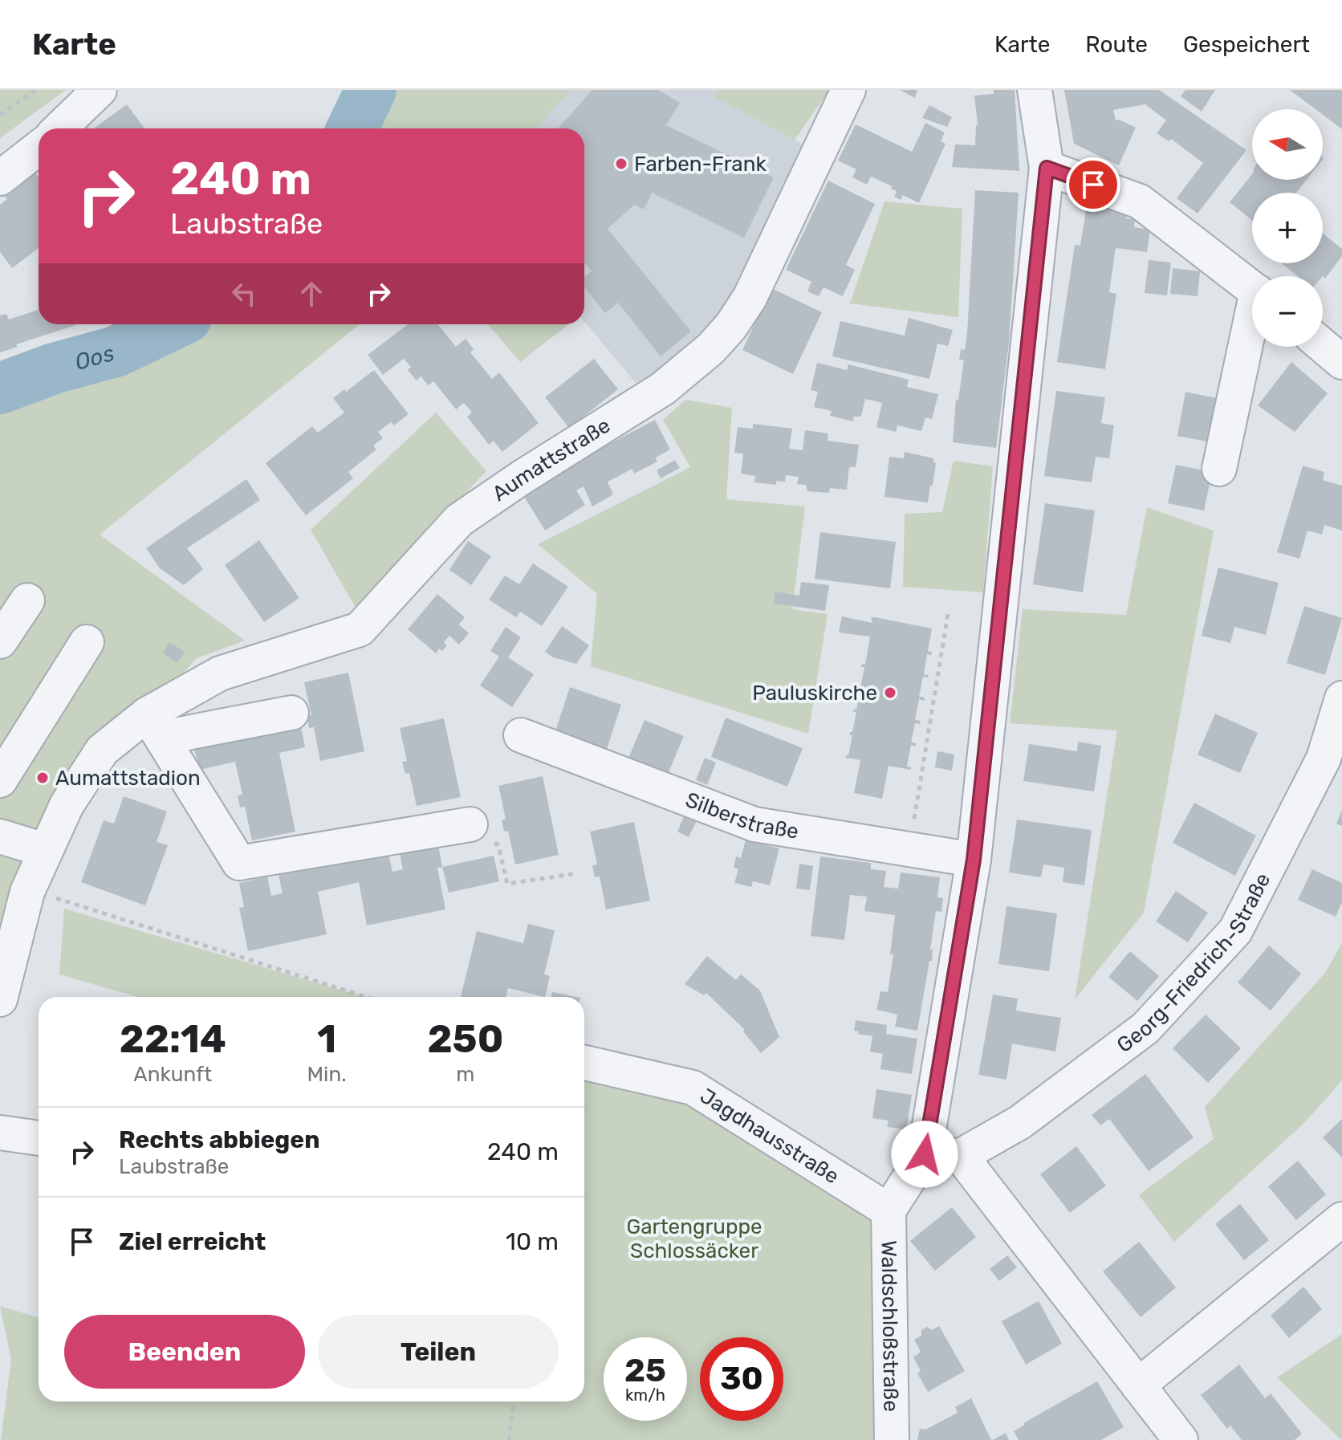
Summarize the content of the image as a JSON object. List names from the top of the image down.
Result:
{
  "streets": {
    "street": [
      "Aumattstraße",
      "Silberstraße",
      "Georg-Friedrich-Straße",
      "Jagdhausstraße",
      "Waldschloßstraße"
    ]
  },
  "crossings": [
    ["Jagdhausstraße", "Waldschloßstraße"]
  ],
  "water": ["Oos"],
  "parks": ["Gartengruppe Schlossäcker"],
  "places": ["Farben-Frank", "Pauluskirche", "Aumattstadion"],
  "north": "left",
  "page": {
    "header": "Karte",
    "nav": ["Karte", "Route", "Gespeichert"],
    "map_buttons": ["+", "−"],
    "turn": ["240 m", "Laubstraße"],
    "eta": [
      "22:14",
      "Ankunft",
      "1",
      "Min.",
      "250",
      "m"
    ],
    "list": [
      {
        "name": "Rechts abbiegen",
        "note": "Laubstraße",
        "value": "240 m"
      },
      {
        "name": "Ziel erreicht",
        "value": "10 m"
      }
    ],
    "buttons": ["Beenden", "Teilen"],
    "speed": "25 km/h",
    "limit": "30"
  }
}
